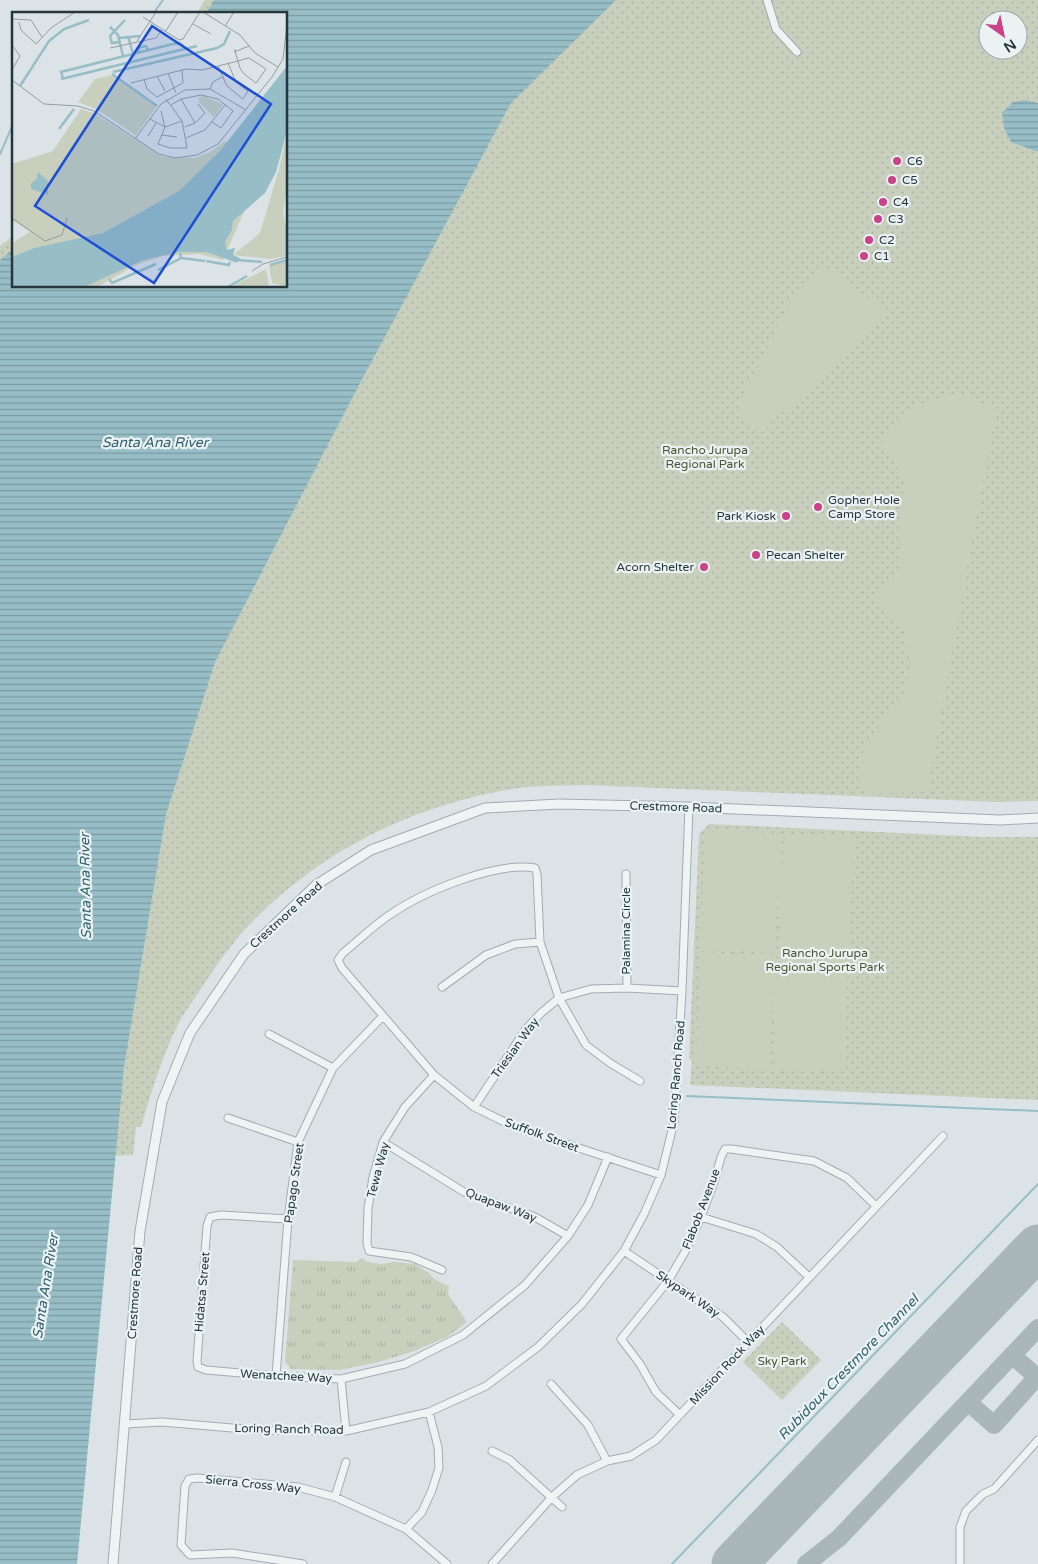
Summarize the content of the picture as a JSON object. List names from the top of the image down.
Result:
{
  "streets": {
    "street": [
      "Crestmore Road",
      "Palamina Circle",
      "Triesian Way",
      "Loring Ranch Road",
      "Suffolk Street",
      "Tewa Way",
      "Papago Street",
      "Quapaw Way",
      "Flabob Avenue",
      "Hidatsa Street",
      "Skypark Way",
      "Mission Rock Way",
      "Wenatchee Way",
      "Sierra Cross Way"
    ]
  },
  "crossings": [
    ["Crestmore Road", "Loring Ranch Road"],
    ["Palamina Circle", "Triesian Way"],
    ["Triesian Way", "Loring Ranch Road"],
    ["Triesian Way", "Suffolk Street"],
    ["Loring Ranch Road", "Suffolk Street"],
    ["Loring Ranch Road", "Skypark Way"],
    ["Suffolk Street", "Tewa Way"],
    ["Suffolk Street", "Papago Street"],
    ["Suffolk Street", "Wenatchee Way"],
    ["Tewa Way", "Quapaw Way"],
    ["Papago Street", "Hidatsa Street"],
    ["Papago Street", "Wenatchee Way"],
    ["Quapaw Way", "Wenatchee Way"],
    ["Flabob Avenue", "Skypark Way"],
    ["Flabob Avenue", "Mission Rock Way"],
    ["Hidatsa Street", "Wenatchee Way"],
    ["Skypark Way", "Mission Rock Way"]
  ],
  "water": ["Santa Ana River", "Rubidoux Crestmore Channel"],
  "parks": ["Rancho Jurupa Regional Park", "Rancho Jurupa Regional Sports Park", "Sky Park"],
  "places": [
    "C6",
    "C5",
    "C4",
    "C3",
    "C2",
    "C1",
    "Gopher Hole Camp Store",
    "Park Kiosk",
    "Pecan Shelter",
    "Acorn Shelter"
  ],
  "north": "bottom right"
}
